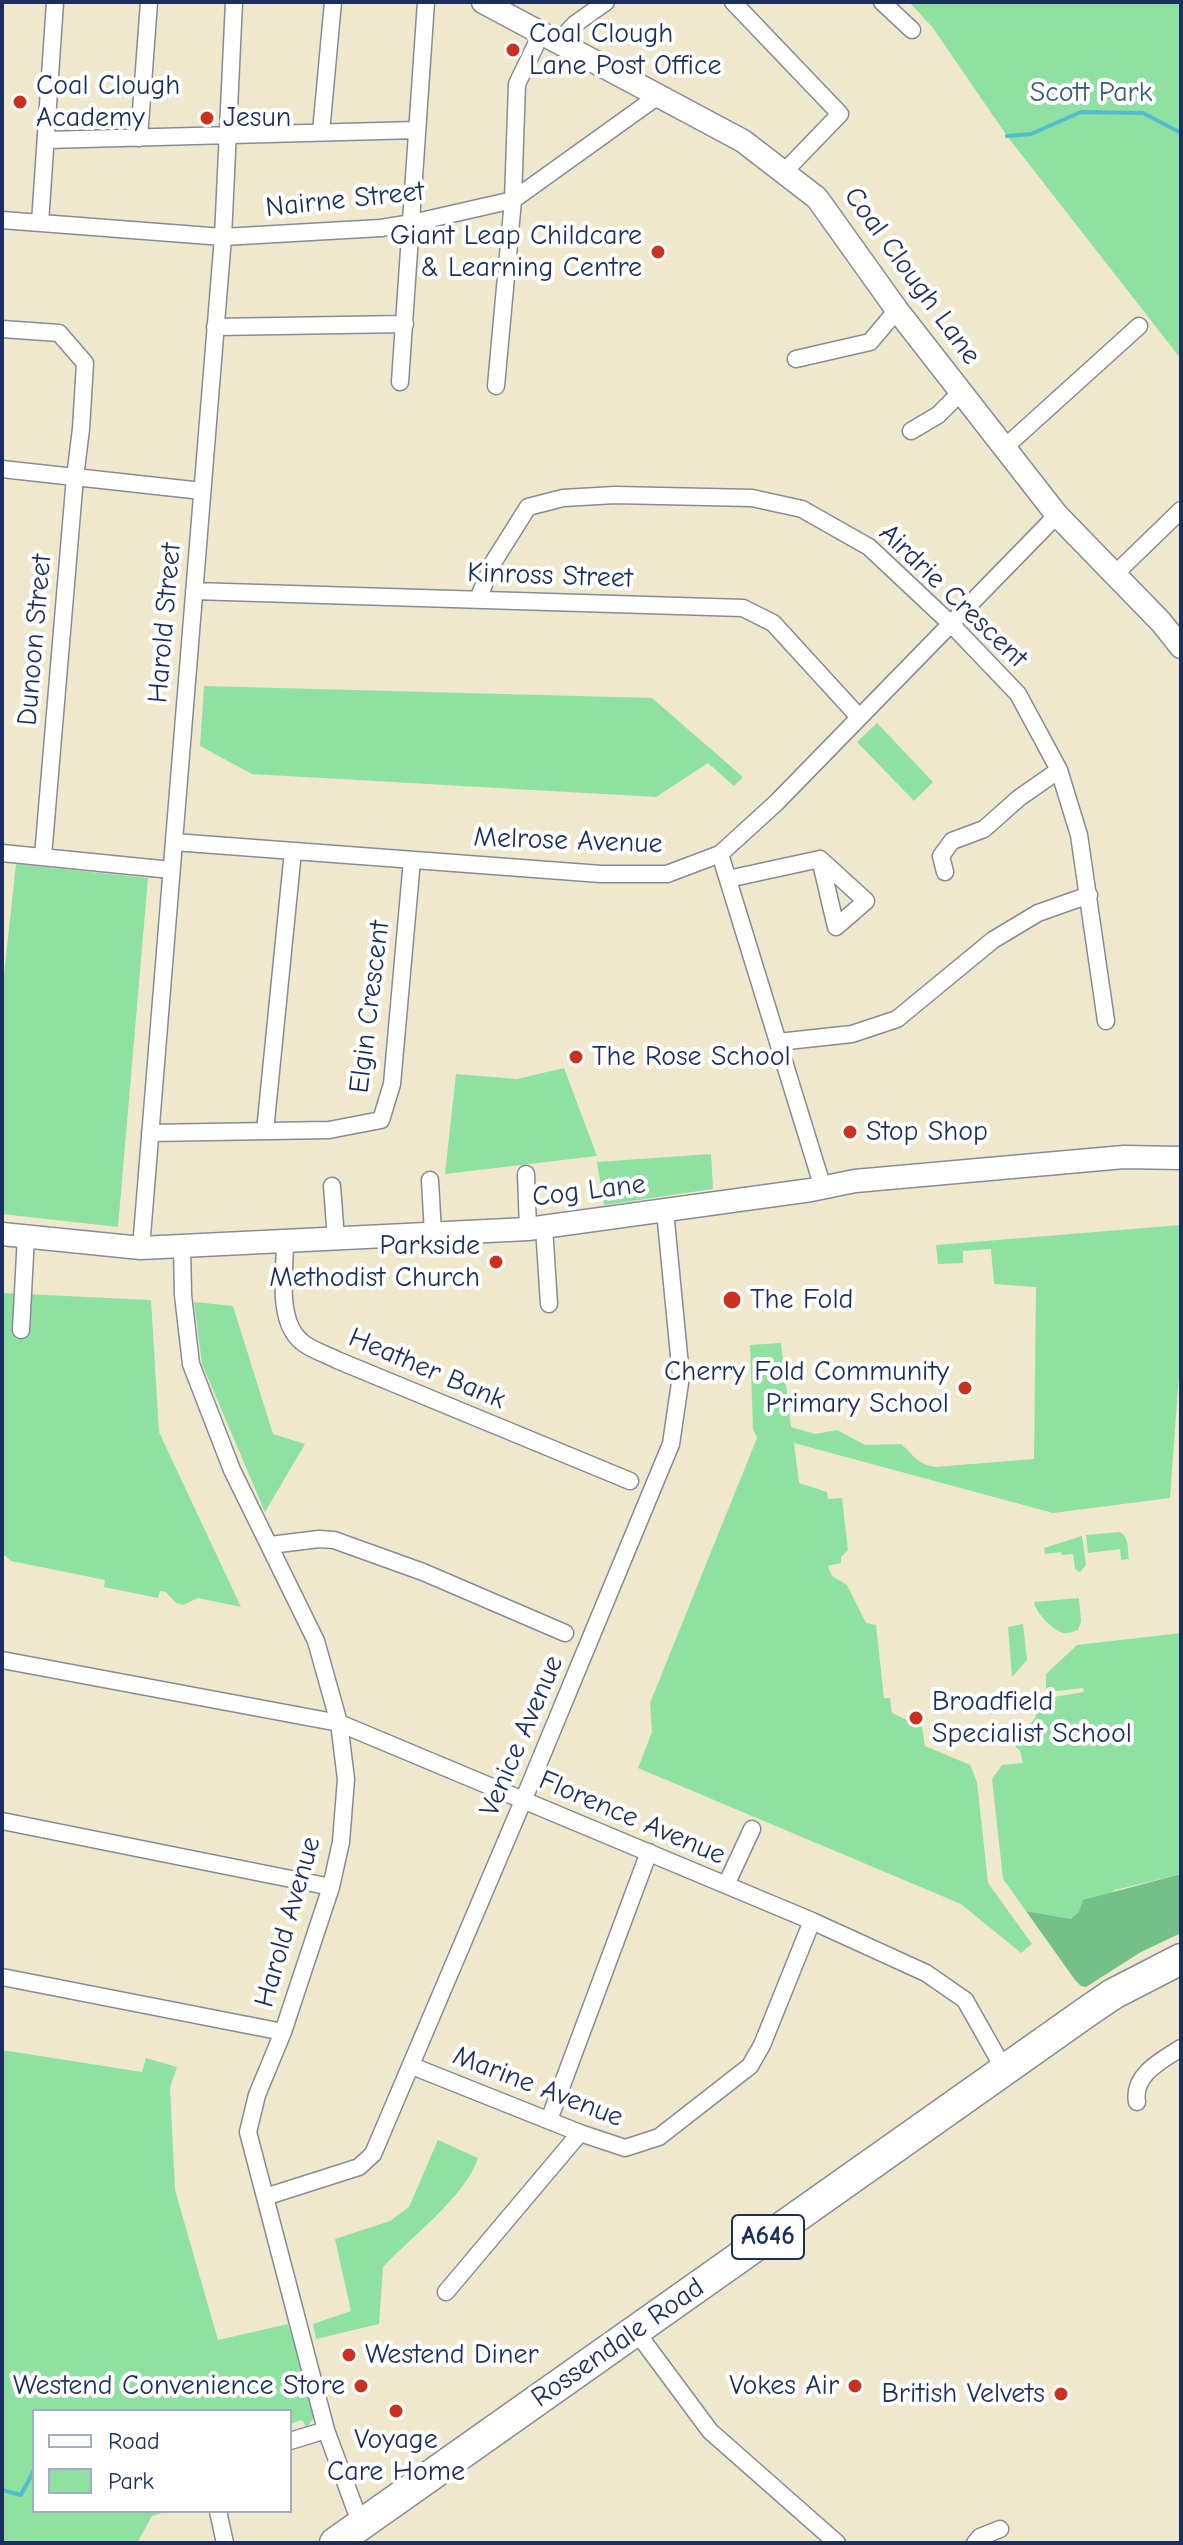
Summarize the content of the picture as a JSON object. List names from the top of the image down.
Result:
{
  "streets": {
    "highway": ["A646", "Rossendale Road"],
    "street": [
      "Nairne Street",
      "Coal Clough Lane",
      "Kinross Street",
      "Airdrie Crescent",
      "Harold Street",
      "Dunoon Street",
      "Melrose Avenue",
      "Elgin Crescent",
      "Cog Lane",
      "Heather Bank",
      "Venice Avenue",
      "Florence Avenue",
      "Harold Avenue",
      "Marine Avenue"
    ]
  },
  "crossings": [
    ["Nairne Street", "Coal Clough Lane"],
    ["Nairne Street", "Harold Street"],
    ["Coal Clough Lane", "Melrose Avenue"],
    ["Kinross Street", "Airdrie Crescent"],
    ["Kinross Street", "Harold Street"],
    ["Kinross Street", "Melrose Avenue"],
    ["Airdrie Crescent", "Melrose Avenue"],
    ["Harold Street", "Melrose Avenue"],
    ["Harold Street", "Elgin Crescent"],
    ["Harold Street", "Cog Lane"],
    ["Melrose Avenue", "Elgin Crescent"],
    ["Cog Lane", "Heather Bank"],
    ["Cog Lane", "Venice Avenue"],
    ["Cog Lane", "Harold Avenue"],
    ["Venice Avenue", "Florence Avenue"],
    ["Venice Avenue", "Harold Avenue"],
    ["Venice Avenue", "Marine Avenue"],
    ["Florence Avenue", "Harold Avenue"],
    ["Florence Avenue", "Marine Avenue"],
    ["Florence Avenue", "Rossendale Road"],
    ["Harold Avenue", "Rossendale Road"]
  ],
  "parks": ["Scott Park"],
  "places": [
    "Coal Clough Lane Post Office",
    "Coal Clough Academy",
    "Jesun",
    "Giant Leap Childcare & Learning Centre",
    "The Rose School",
    "Stop Shop",
    "Parkside Methodist Church",
    "The Fold",
    "Cherry Fold Community Primary School",
    "Broadfield Specialist School",
    "Westend Diner",
    "Westend Convenience Store",
    "Vokes Air",
    "British Velvets",
    "Voyage Care Home"
  ],
  "legend": ["Road", "Park"]
}
